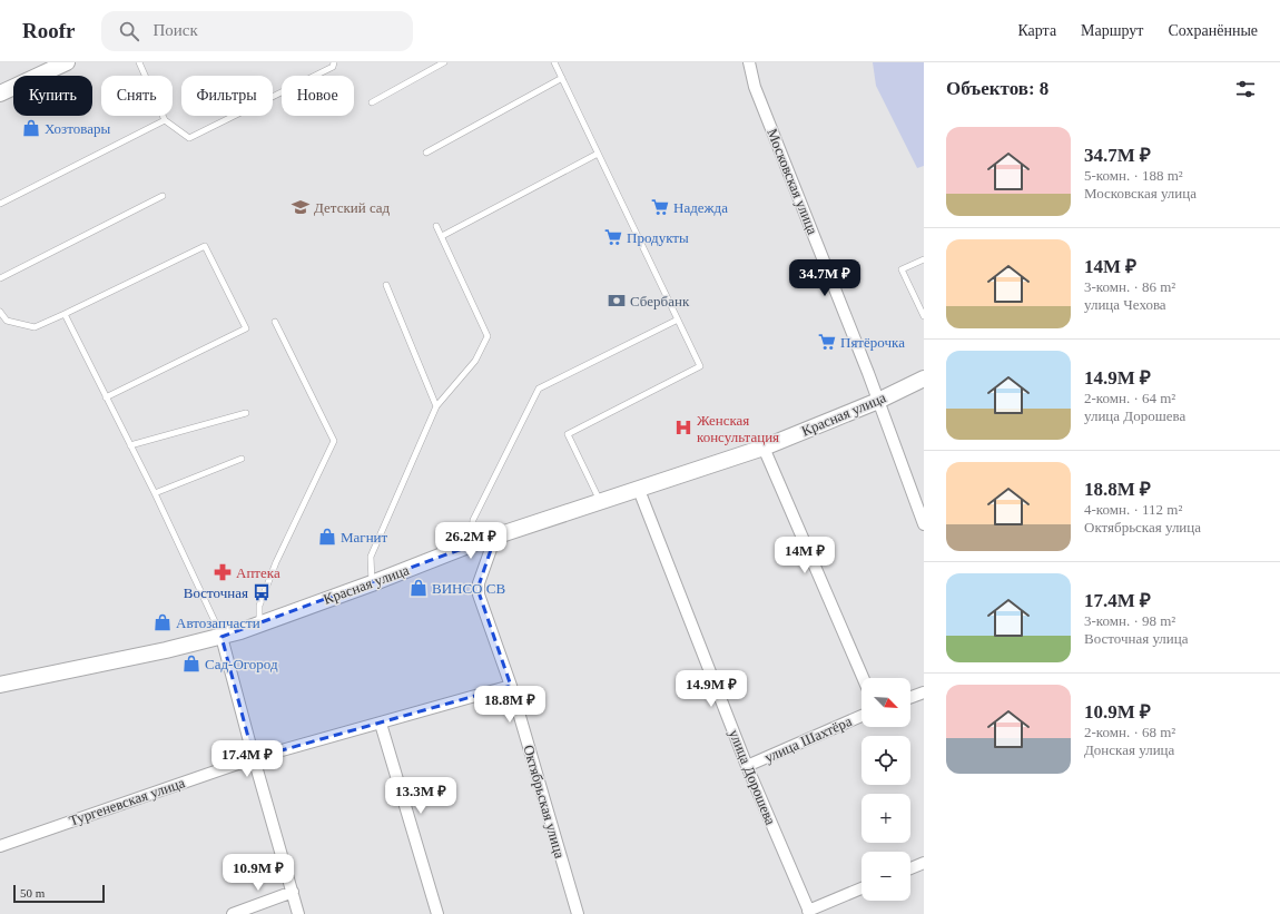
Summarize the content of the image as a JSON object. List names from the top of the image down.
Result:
{
  "streets": {
    "street": [
      "Московская улица",
      "Красная улица",
      "улица Шахтёра",
      "улица Дорошева",
      "Тургеневская улица",
      "Октябрьская улица"
    ]
  },
  "crossings": [
    ["Московская улица", "Красная улица"],
    ["Красная улица", "улица Дорошева"],
    ["Красная улица", "Октябрьская улица"],
    ["улица Шахтёра", "улица Дорошева"],
    ["Тургеневская улица", "Октябрьская улица"]
  ],
  "places": {
    "shop": [
      "Хозтовары",
      "Магнит",
      "ВИНСО СВ",
      "Автозапчасти",
      "Сад-Огород"
    ],
    "school or university": ["Детский сад"],
    "supermarket": ["Надежда", "Продукты", "Пятёрочка"],
    "bank": ["Сбербанк"],
    "hospital": ["Женская консультация"],
    "pharmacy": ["Аптека"],
    "bus stop": ["Восточная"]
  },
  "scale_bar": "50 m",
  "north": "bottom right",
  "page": {
    "header": "Roofr",
    "search": "Поиск",
    "nav": ["Карта", "Маршрут", "Сохранённые"],
    "heading": "Объектов: 8",
    "chip": [
      "Купить",
      "Снять",
      "Фильтры",
      "Новое"
    ],
    "list": [
      {
        "name": "34.7M ₽",
        "note": "5-комн. · 188 m² · Московская улица"
      },
      {
        "name": "14M ₽",
        "note": "3-комн. · 86 m² · улица Чехова"
      },
      {
        "name": "14.9M ₽",
        "note": "2-комн. · 64 m² · улица Дорошева"
      },
      {
        "name": "18.8M ₽",
        "note": "4-комн. · 112 m² · Октябрьская улица"
      },
      {
        "name": "17.4M ₽",
        "note": "3-комн. · 98 m² · Восточная улица"
      },
      {
        "name": "10.9M ₽",
        "note": "2-комн. · 68 m² · Донская улица"
      }
    ],
    "price": [
      "34.7M ₽",
      "26.2M ₽",
      "14M ₽",
      "14.9M ₽",
      "18.8M ₽",
      "17.4M ₽",
      "13.3M ₽",
      "10.9M ₽"
    ],
    "map_buttons": ["+", "−"],
    "scale": "50 m"
  }
}
